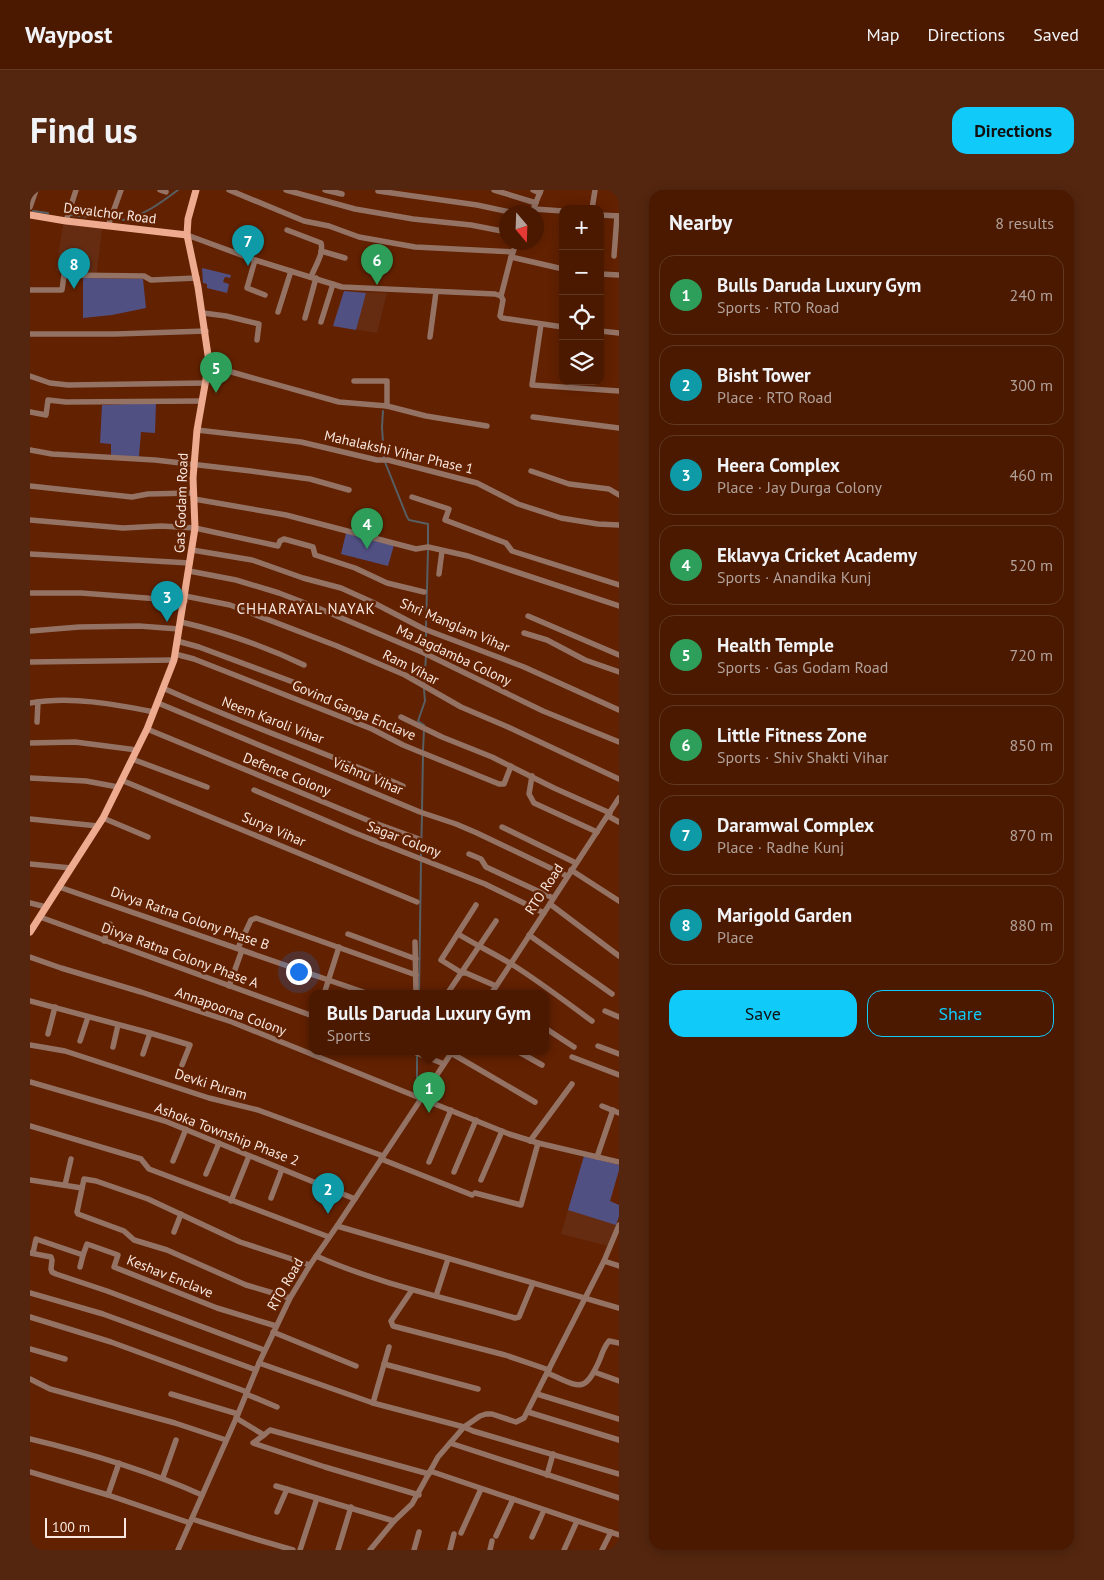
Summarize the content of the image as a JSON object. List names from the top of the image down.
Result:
{
  "streets": {
    "main road": ["Devalchor Road", "Gas Godam Road"],
    "street": [
      "Mahalakshi Vihar Phase 1",
      "Shri Manglam Vihar",
      "Ma Jagdamba Colony",
      "Ram Vihar",
      "Govind Ganga Enclave",
      "Neem Karoli Vihar",
      "Defence Colony",
      "Vishnu Vihar",
      "Surya Vihar",
      "Sagar Colony",
      "RTO Road",
      "Divya Ratna Colony Phase B",
      "Divya Ratna Colony Phase A",
      "Annapoorna Colony",
      "Devki Puram",
      "Ashoka Township Phase 2",
      "Keshav Enclave"
    ]
  },
  "crossings": [
    ["Devalchor Road", "Gas Godam Road"],
    ["Mahalakshi Vihar Phase 1", "Gas Godam Road"],
    ["Gas Godam Road", "Shri Manglam Vihar"],
    ["Gas Godam Road", "Ma Jagdamba Colony"],
    ["Gas Godam Road", "Ram Vihar"],
    ["Gas Godam Road", "Govind Ganga Enclave"],
    ["Gas Godam Road", "Neem Karoli Vihar"],
    ["Gas Godam Road", "Defence Colony"],
    ["Gas Godam Road", "Vishnu Vihar"],
    ["Gas Godam Road", "Surya Vihar"],
    ["Gas Godam Road", "Divya Ratna Colony Phase B"],
    ["Gas Godam Road", "Divya Ratna Colony Phase A"],
    ["Vishnu Vihar", "RTO Road"],
    ["Sagar Colony", "RTO Road"],
    ["RTO Road", "Annapoorna Colony"],
    ["RTO Road", "Devki Puram"],
    ["RTO Road", "Ashoka Township Phase 2"],
    ["RTO Road", "Keshav Enclave"],
    ["Annapoorna Colony", "Devki Puram"]
  ],
  "districts": ["CHHARAYAL NAYAK"],
  "scale_bar": "100 m",
  "north": "bottom",
  "page": {
    "header": "Waypost",
    "nav": ["Map", "Directions", "Saved"],
    "title": "Find us",
    "buttons": [
      "Directions",
      ["Save", "Share"]
    ],
    "heading": ["Nearby", "8 results"],
    "map_buttons": ["+", "−"],
    "pins": [
      "7",
      "6",
      "8",
      "5",
      "4",
      "3",
      "1",
      "2"
    ],
    "list": [
      {
        "mark": "1",
        "name": "Bulls Daruda Luxury Gym",
        "note": "Sports · RTO Road",
        "value": "240 m"
      },
      {
        "mark": "2",
        "name": "Bisht Tower",
        "note": "Place · RTO Road",
        "value": "300 m"
      },
      {
        "mark": "3",
        "name": "Heera Complex",
        "note": "Place · Jay Durga Colony",
        "value": "460 m"
      },
      {
        "mark": "4",
        "name": "Eklavya Cricket Academy",
        "note": "Sports · Anandika Kunj",
        "value": "520 m"
      },
      {
        "mark": "5",
        "name": "Health Temple",
        "note": "Sports · Gas Godam Road",
        "value": "720 m"
      },
      {
        "mark": "6",
        "name": "Little Fitness Zone",
        "note": "Sports · Shiv Shakti Vihar",
        "value": "850 m"
      },
      {
        "mark": "7",
        "name": "Daramwal Complex",
        "note": "Place · Radhe Kunj",
        "value": "870 m"
      },
      {
        "mark": "8",
        "name": "Marigold Garden",
        "note": "Place",
        "value": "880 m"
      }
    ],
    "popup": ["Bulls Daruda Luxury Gym", "Sports"],
    "scale": "100 m"
  }
}
